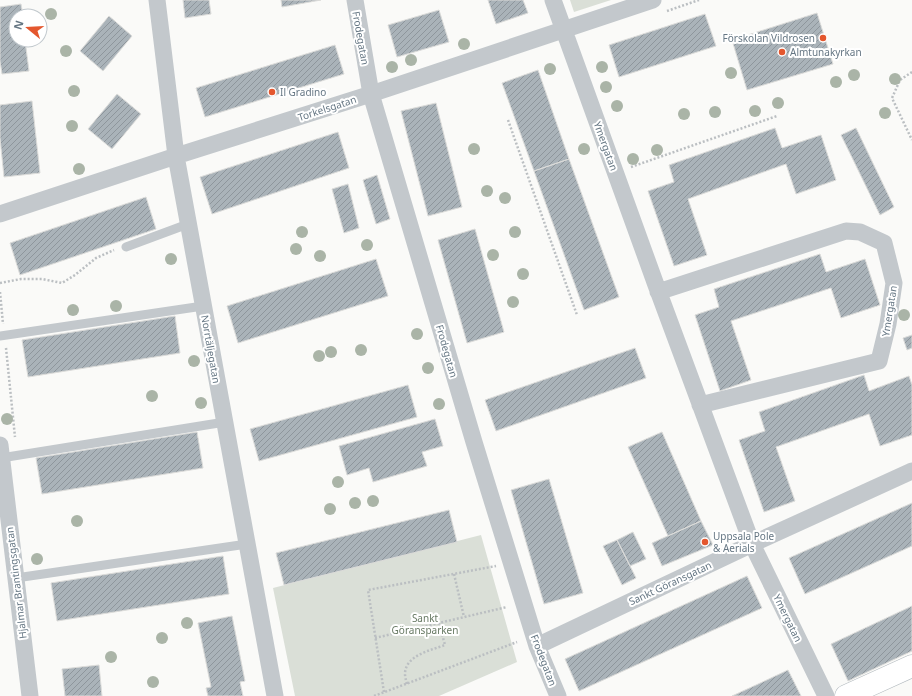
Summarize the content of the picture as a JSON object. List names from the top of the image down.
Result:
{
  "streets": {
    "street": [
      "Frodegatan",
      "Torkelsgatan",
      "Ymergatan",
      "Norrtäljegatan",
      "Hjalmar Brantingsgatan",
      "Sankt Göransgatan"
    ]
  },
  "crossings": [
    ["Frodegatan", "Torkelsgatan"],
    ["Frodegatan", "Sankt Göransgatan"],
    ["Torkelsgatan", "Ymergatan"],
    ["Torkelsgatan", "Norrtäljegatan"],
    ["Ymergatan", "Sankt Göransgatan"]
  ],
  "parks": ["Sankt Göransparken"],
  "places": [
    "Förskolan Vildrosen",
    "Almtunakyrkan",
    "Il Gradino",
    "Uppsala Pole & Aerials"
  ],
  "north": "left"
}
